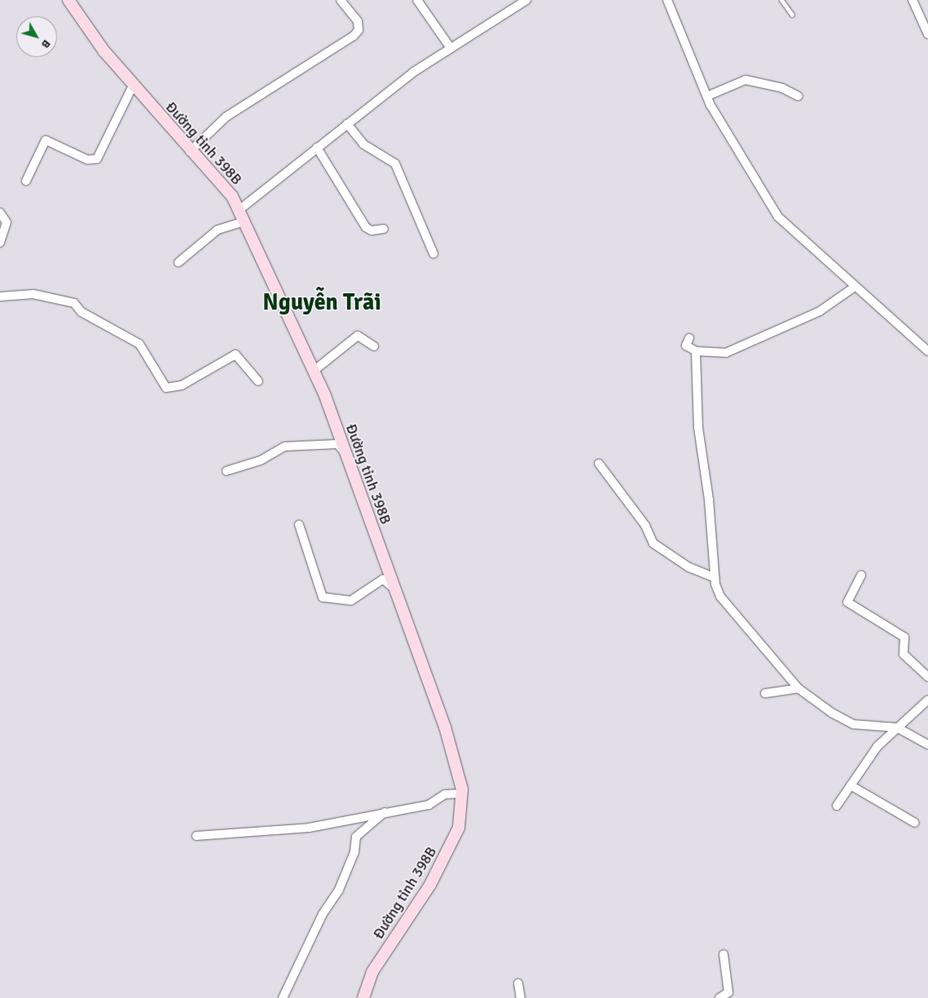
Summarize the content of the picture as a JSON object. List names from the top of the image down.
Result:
{
  "streets": {
    "main road": ["Đường tỉnh 398B"]
  },
  "districts": ["Nguyễn Trãi"],
  "north": "bottom right"
}
